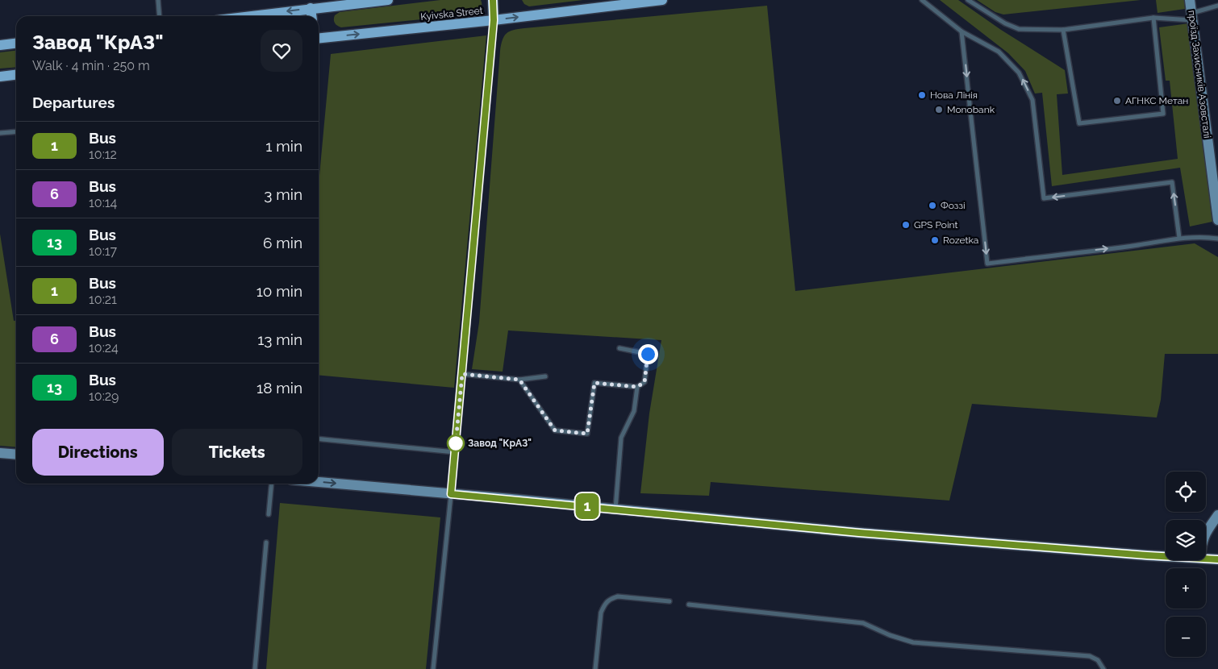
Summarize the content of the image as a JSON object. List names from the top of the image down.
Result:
{
  "streets": {
    "main road": ["Kyivska Street"],
    "street": ["проїзд Захисників Азовсталі"]
  },
  "one_way": ["Kyivska Street"],
  "places": [
    "Нова Лінія",
    "АГНКС Метан",
    "Monobank",
    "Фоззі",
    "GPS Point",
    "Rozetka",
    "Завод \"КрАЗ\""
  ],
  "lines": ["bus line 1"],
  "page": {
    "on_map": "1",
    "heading": [
      ["Завод \"КрАЗ\"", "Walk · 4 min · 250 m"],
      "Departures"
    ],
    "list": [
      {
        "mark": "1",
        "name": "Bus",
        "note": "10:12",
        "value": "1 min"
      },
      {
        "mark": "6",
        "name": "Bus",
        "note": "10:14",
        "value": "3 min"
      },
      {
        "mark": "13",
        "name": "Bus",
        "note": "10:17",
        "value": "6 min"
      },
      {
        "mark": "1",
        "name": "Bus",
        "note": "10:21",
        "value": "10 min"
      },
      {
        "mark": "6",
        "name": "Bus",
        "note": "10:24",
        "value": "13 min"
      },
      {
        "mark": "13",
        "name": "Bus",
        "note": "10:29",
        "value": "18 min"
      }
    ],
    "buttons": ["Directions", "Tickets"],
    "map_buttons": ["+", "−"]
  }
}
